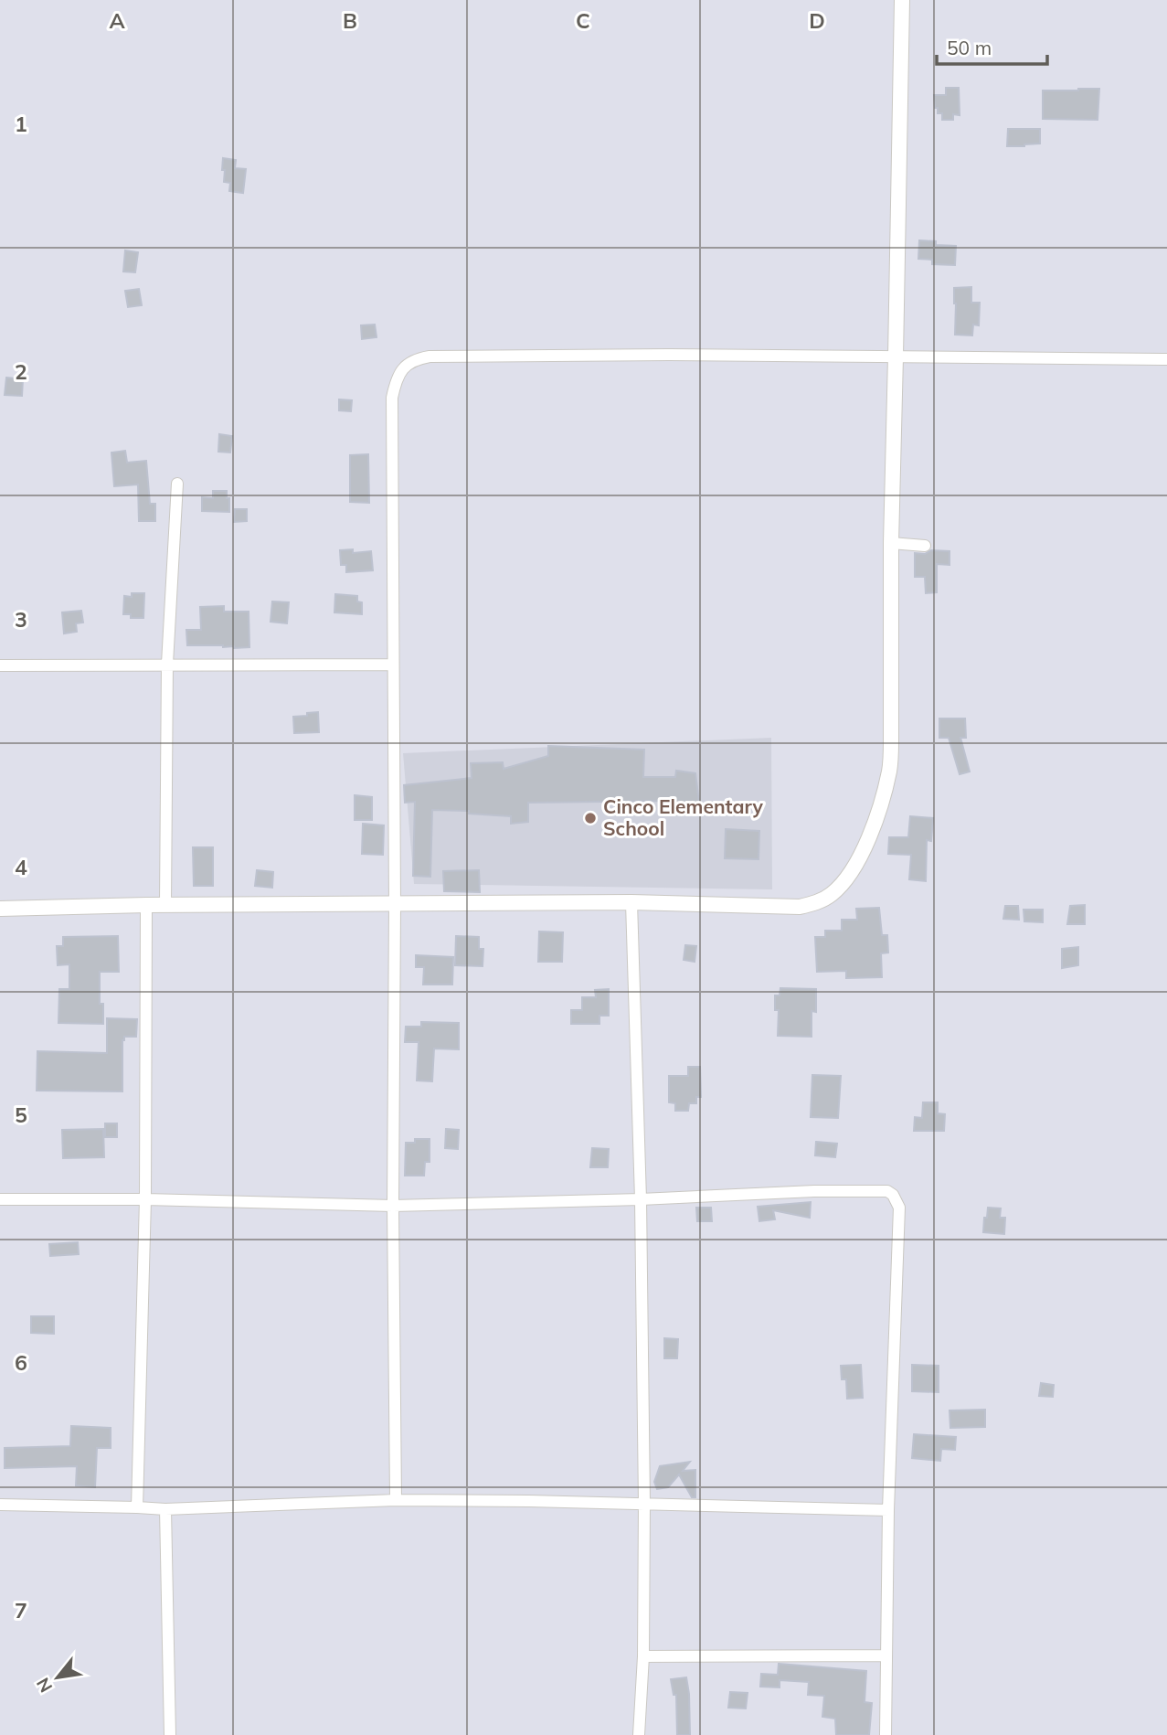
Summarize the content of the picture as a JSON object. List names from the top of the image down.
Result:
{
  "places": ["Cinco Elementary School"],
  "scale_bar": "50 m",
  "north": "bottom left",
  "grid": {
    "columns": [
      "A",
      "B",
      "C",
      "D"
    ],
    "rows": [
      "1",
      "2",
      "3",
      "4",
      "5",
      "6",
      "7"
    ]
  }
}
